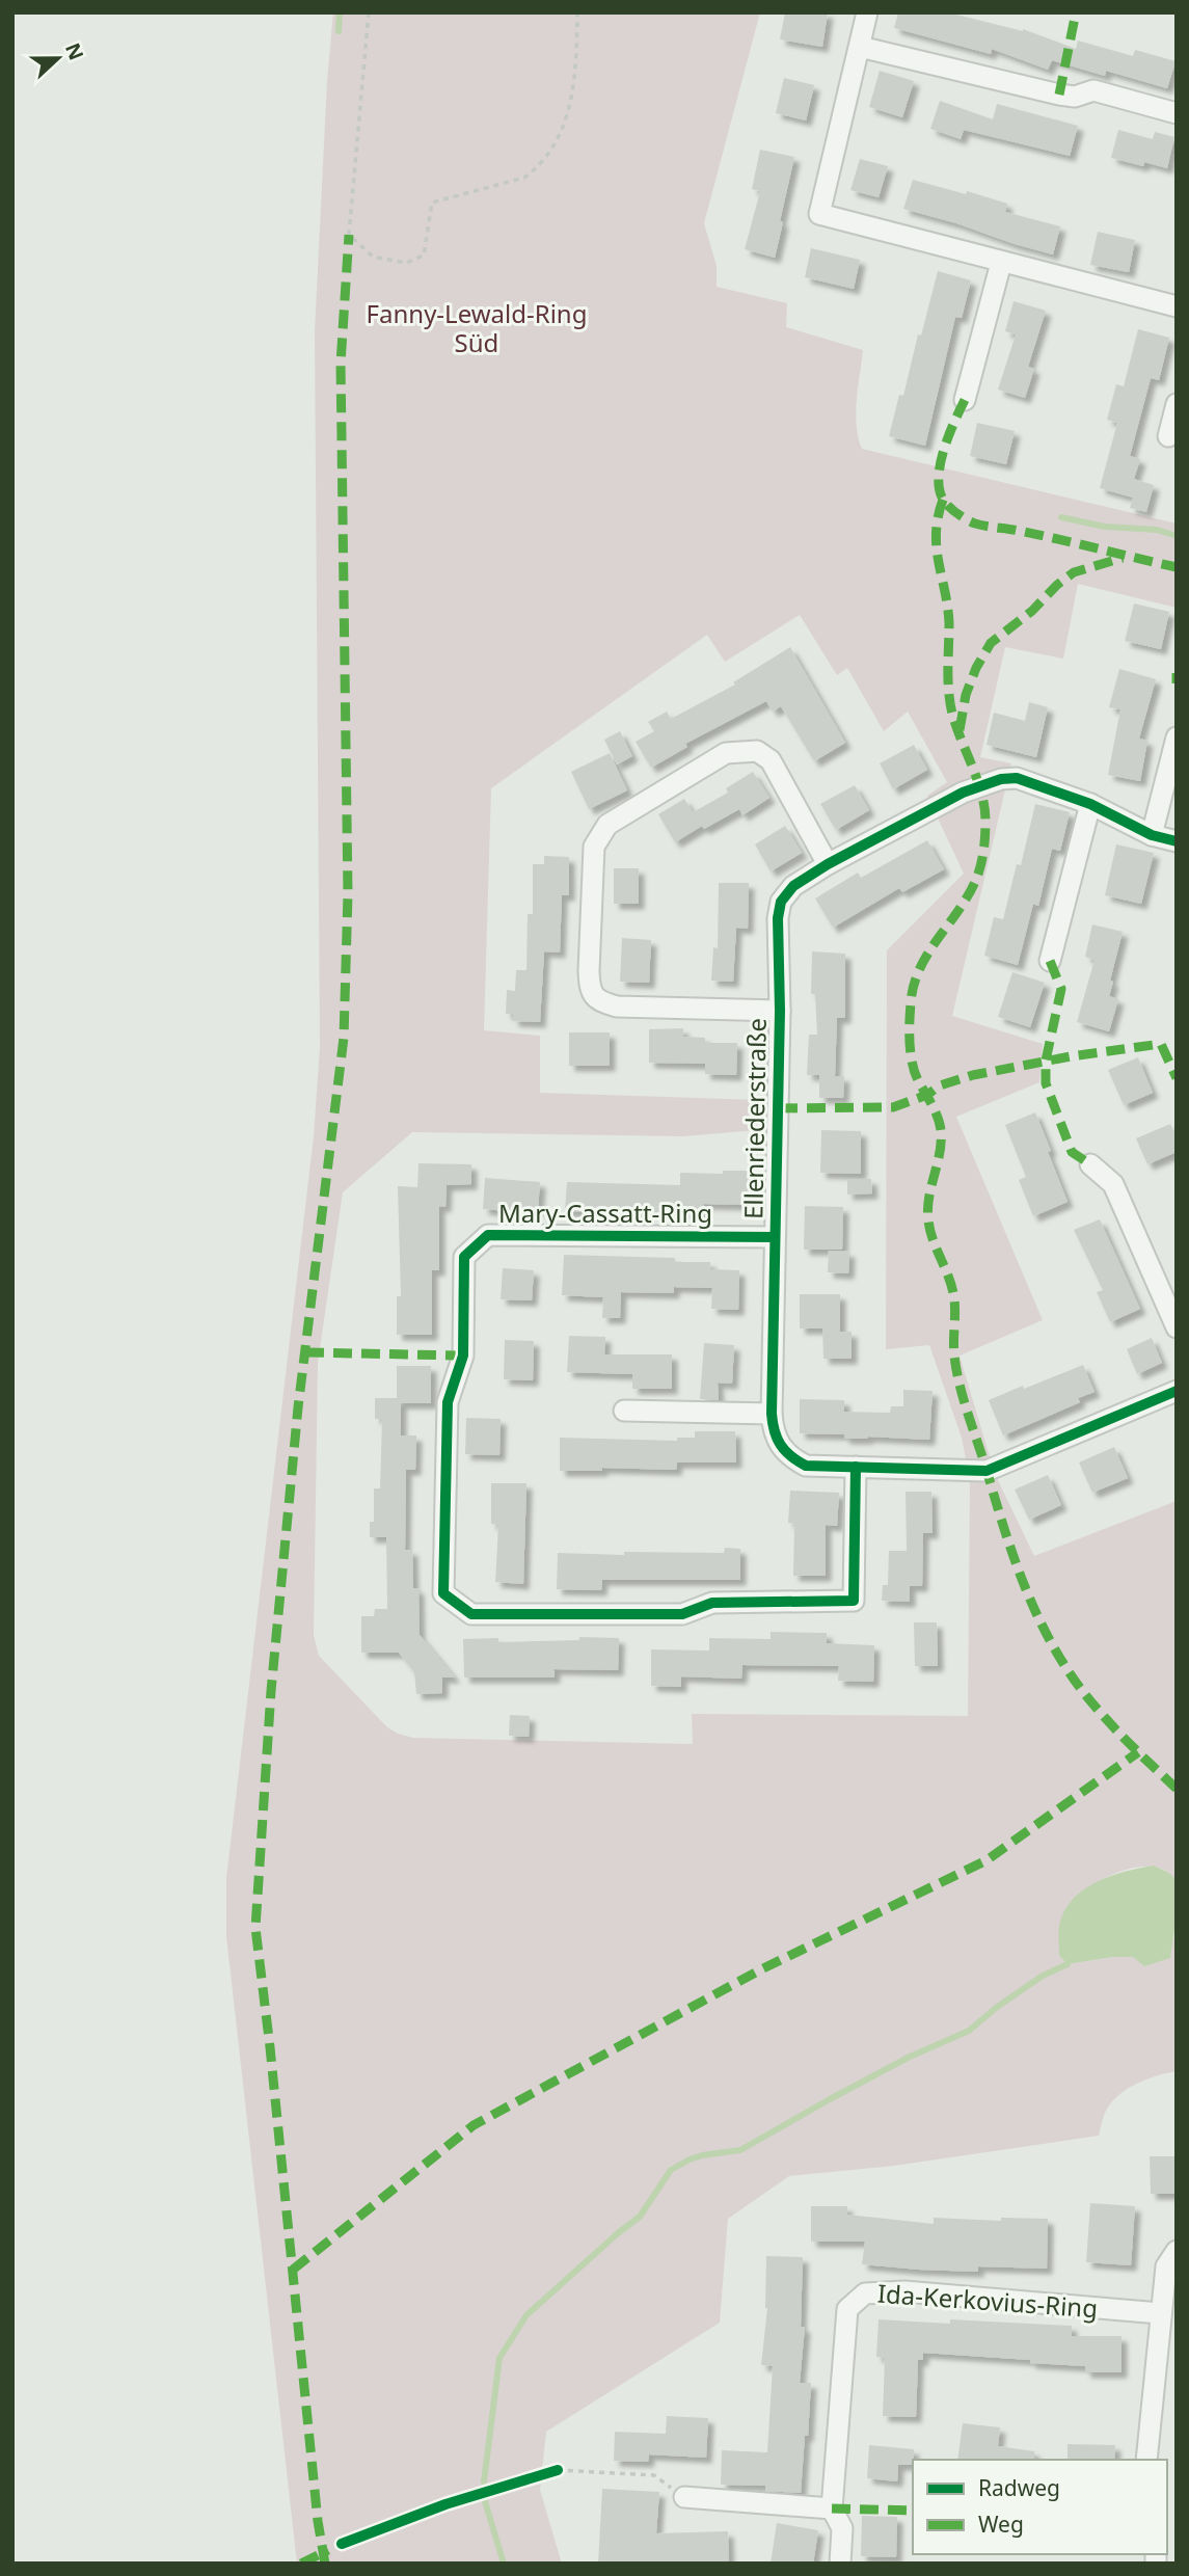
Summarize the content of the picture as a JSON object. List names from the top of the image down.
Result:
{
  "streets": {
    "street": ["Ellenriederstraße", "Mary-Cassatt-Ring", "Ida-Kerkovius-Ring"]
  },
  "crossings": [
    ["Ellenriederstraße", "Mary-Cassatt-Ring"]
  ],
  "parks": ["Fanny-Lewald-Ring Süd"],
  "legend": ["Radweg", "Weg"],
  "north": "right"
}
